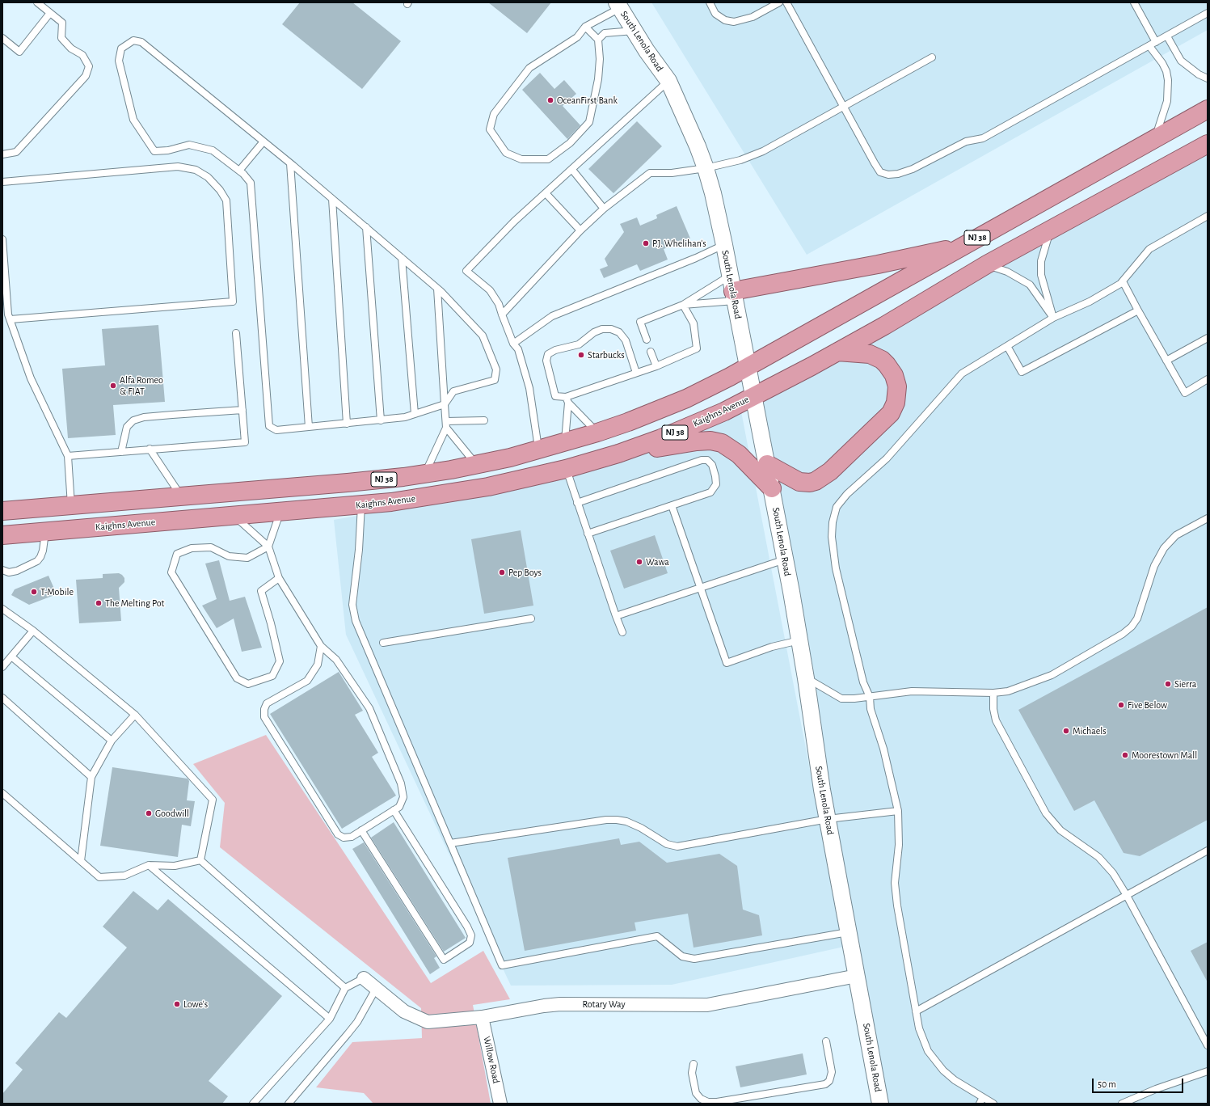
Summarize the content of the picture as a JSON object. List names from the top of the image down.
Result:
{
  "streets": {
    "highway": ["NJ 38", "Kaighns Avenue"],
    "street": ["South Lenola Road", "Rotary Way", "Willow Road"]
  },
  "crossings": [
    ["South Lenola Road", "NJ 38"],
    ["South Lenola Road", "Kaighns Avenue"],
    ["South Lenola Road", "Rotary Way"],
    ["NJ 38", "Kaighns Avenue"],
    ["Rotary Way", "Willow Road"]
  ],
  "places": [
    "OceanFirst Bank",
    "P.J. Whelihan's",
    "Starbucks",
    "Alfa Romeo & FIAT",
    "Wawa",
    "Pep Boys",
    "T-Mobile",
    "The Melting Pot",
    "Sierra",
    "Five Below",
    "Michaels",
    "Moorestown Mall",
    "Goodwill",
    "Lowe's"
  ],
  "scale_bar": "50 m"
}
